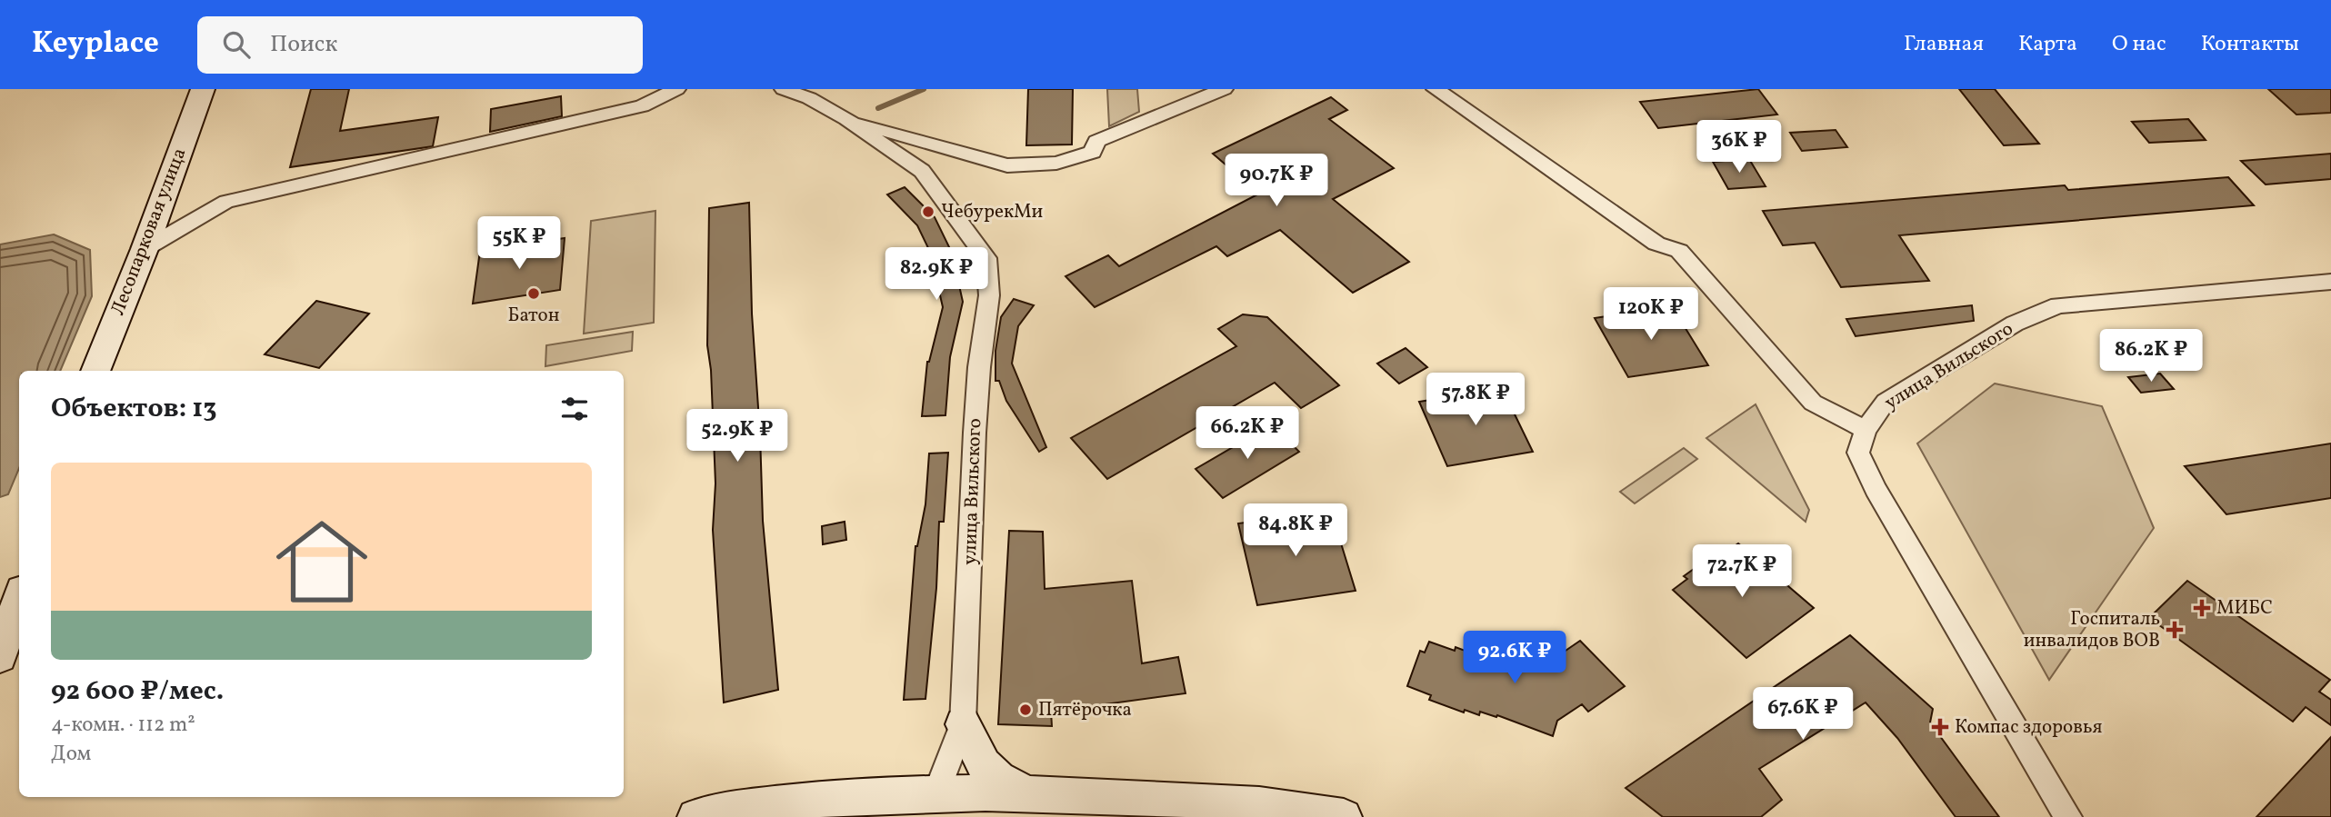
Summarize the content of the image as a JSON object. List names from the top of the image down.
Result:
{
  "streets": {
    "main road": ["Лесопарковая улица"],
    "street": ["улица Вильского"]
  },
  "places": {
    "other": ["ЧебурекМи", "Батон", "Пятёрочка"],
    "health": ["МИБС", "Госпиталь инвалидов ВОВ", "Компас здоровья"]
  },
  "page": {
    "header": "Keyplace",
    "search": "Поиск",
    "nav": [
      "Главная",
      "Карта",
      "О нас",
      "Контакты"
    ],
    "price": [
      "36K ₽",
      "90.7K ₽",
      "55K ₽",
      "82.9K ₽",
      "120K ₽",
      "86.2K ₽",
      "57.8K ₽",
      "66.2K ₽",
      "52.9K ₽",
      "84.8K ₽",
      "72.7K ₽",
      "92.6K ₽",
      "67.6K ₽"
    ],
    "heading": "Объектов: 13",
    "list": [
      {
        "name": "92 600 ₽/мес.",
        "note": "4-комн. · 112 m² · Дом"
      }
    ]
  }
}
